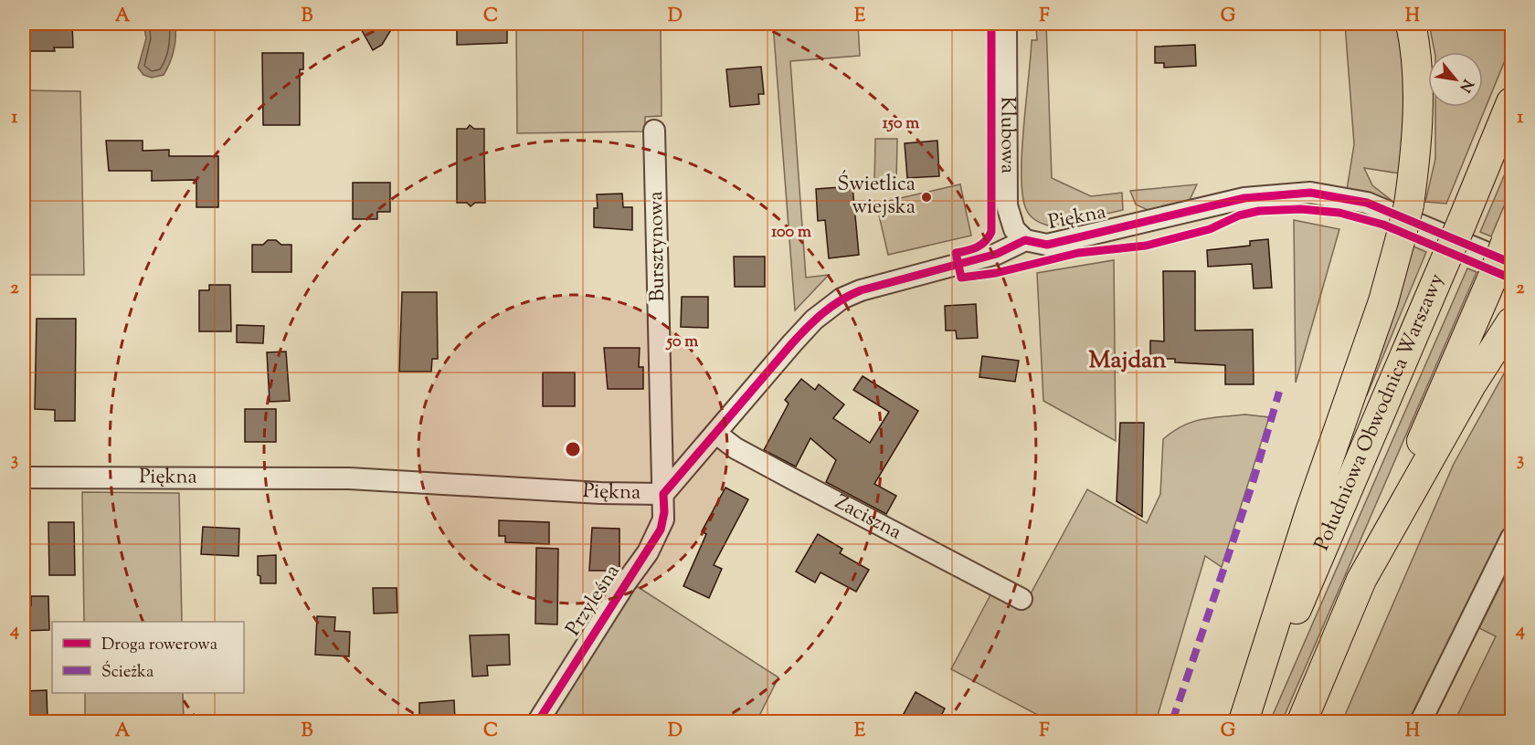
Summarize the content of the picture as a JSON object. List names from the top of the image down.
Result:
{
  "streets": {
    "highway": ["Południowa Obwodnica Warszawy"],
    "street": [
      "Klubowa",
      "Piękna",
      "Bursztynowa",
      "Zaciszna",
      "Przyleśna"
    ]
  },
  "crossings": [
    ["Klubowa", "Piękna"],
    ["Piękna", "Bursztynowa"],
    ["Piękna", "Zaciszna"],
    ["Piękna", "Przyleśna"],
    ["Bursztynowa", "Przyleśna"]
  ],
  "districts": ["Majdan"],
  "places": ["Świetlica wiejska"],
  "legend": ["Droga rowerowa", "Ścieżka"],
  "north": "bottom right",
  "grid": {
    "columns": [
      "A",
      "B",
      "C",
      "D",
      "E",
      "F",
      "G",
      "H"
    ],
    "rows": [
      "1",
      "2",
      "3",
      "4"
    ]
  },
  "rings": ["150 m", "100 m", "50 m"]
}
